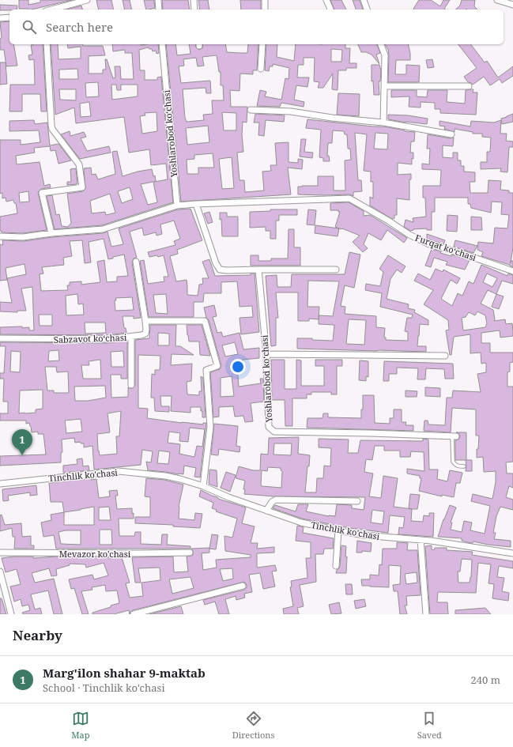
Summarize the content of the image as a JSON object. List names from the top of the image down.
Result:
{
  "streets": {
    "street": [
      "Yoshlarobod koʻchasi",
      "Furqat koʻchasi",
      "Sabzavot koʻchasi",
      "Tinchlik ko'chasi",
      "Mevazor ko'chasi"
    ]
  },
  "page": {
    "search": "Search here",
    "pins": "1",
    "heading": "Nearby",
    "list": [
      {
        "mark": "1",
        "name": "Marg'ilon shahar 9-maktab",
        "note": "School · Tinchlik ko'chasi",
        "value": "240 m"
      }
    ],
    "nav": ["Map", "Directions", "Saved"]
  }
}
